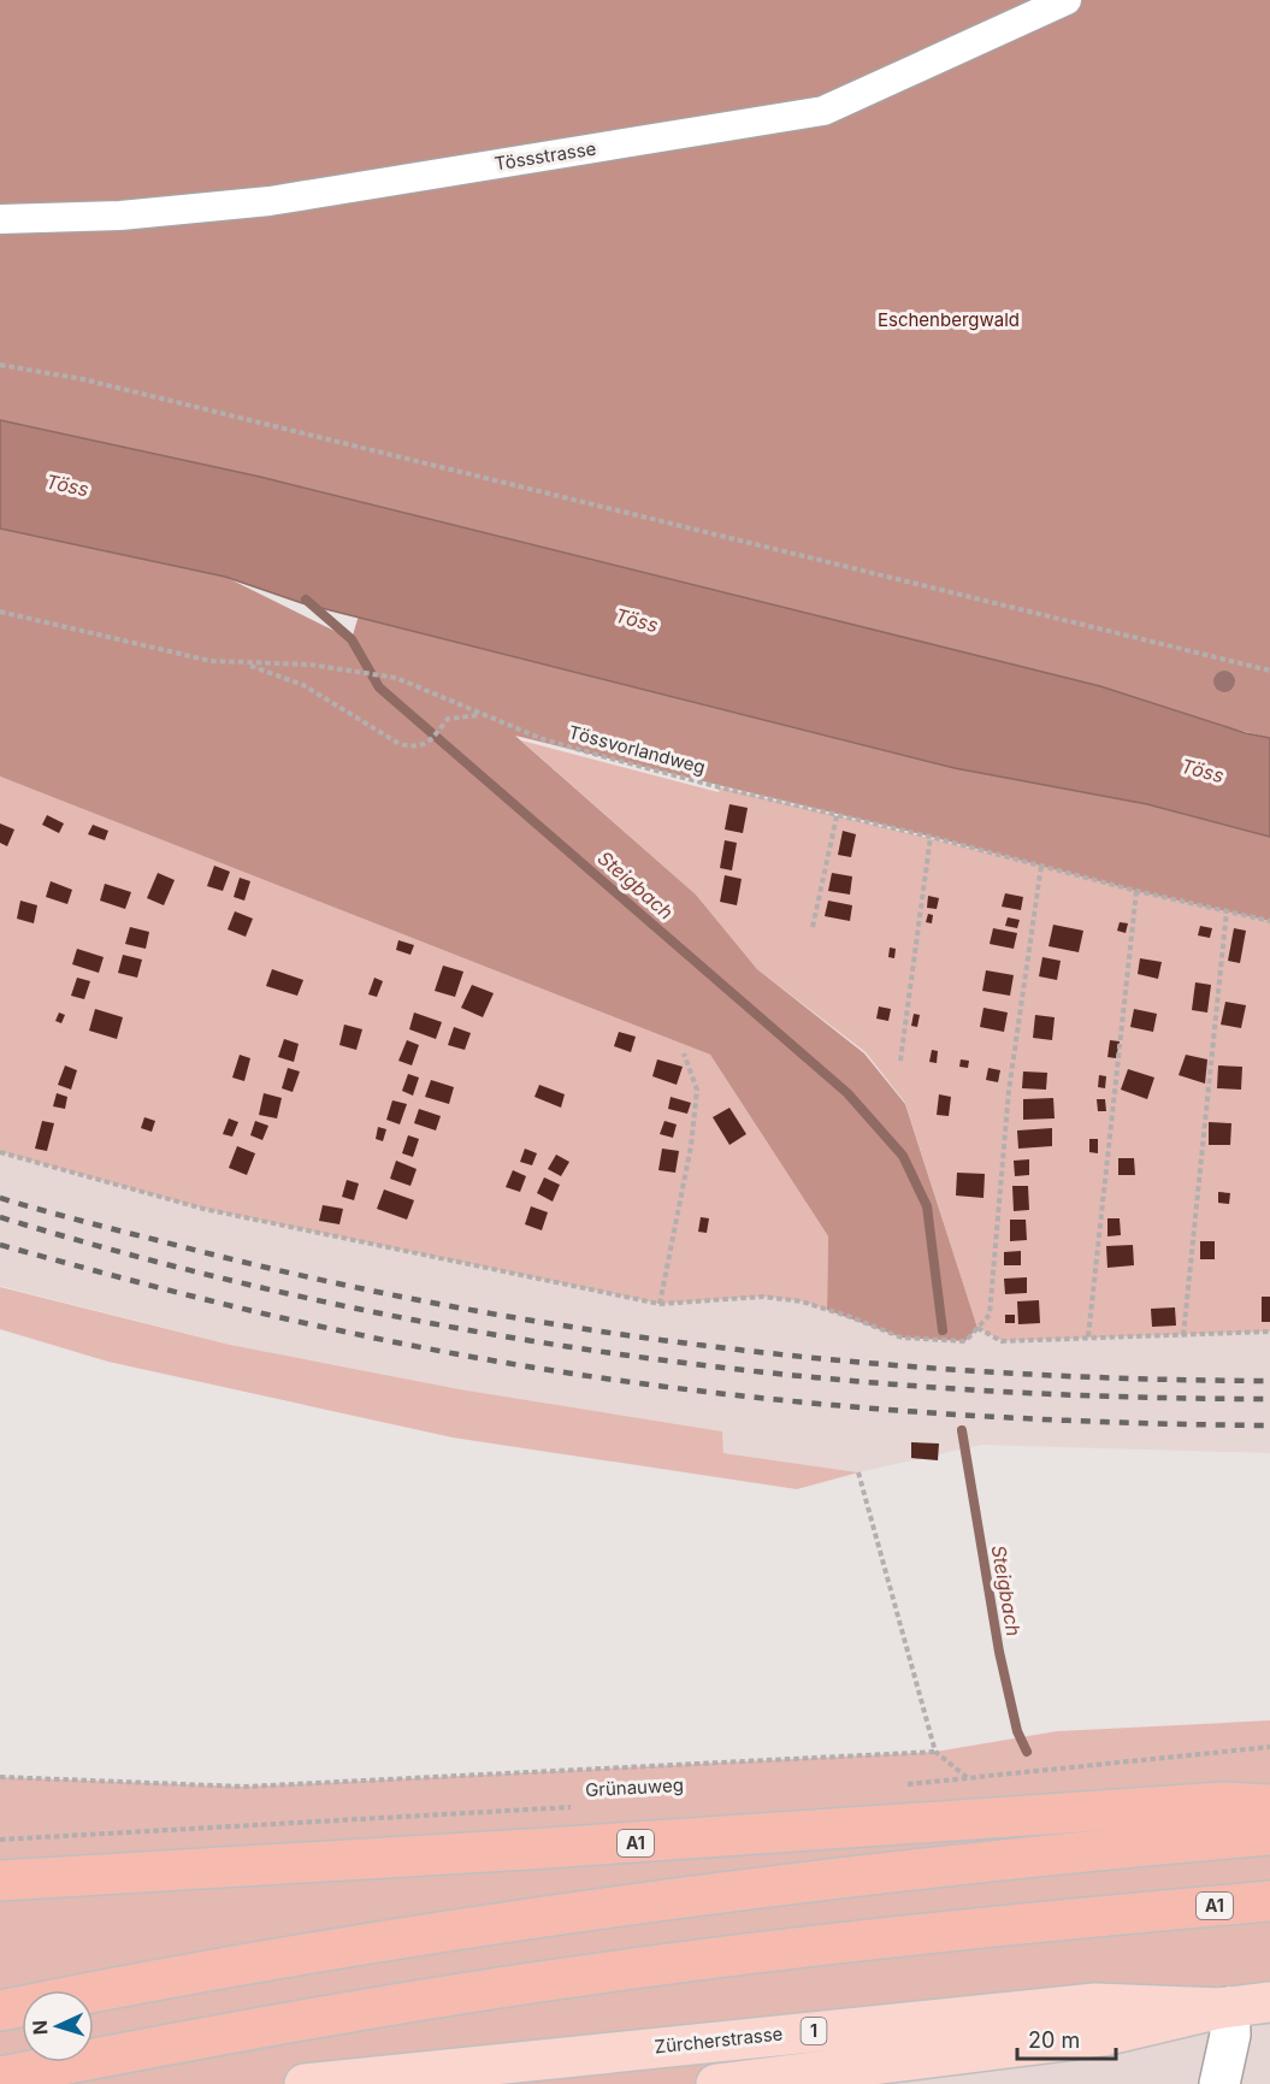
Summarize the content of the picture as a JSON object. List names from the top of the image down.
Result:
{
  "streets": {
    "highway": ["A1"],
    "main road": ["1", "Zürcherstrasse"],
    "street": ["Tössstrasse"],
    "path": ["Tössvorlandweg", "Grünauweg"]
  },
  "water": ["Töss", "Steigbach"],
  "parks": ["Eschenbergwald"],
  "scale_bar": "20 m",
  "north": "left"
}
